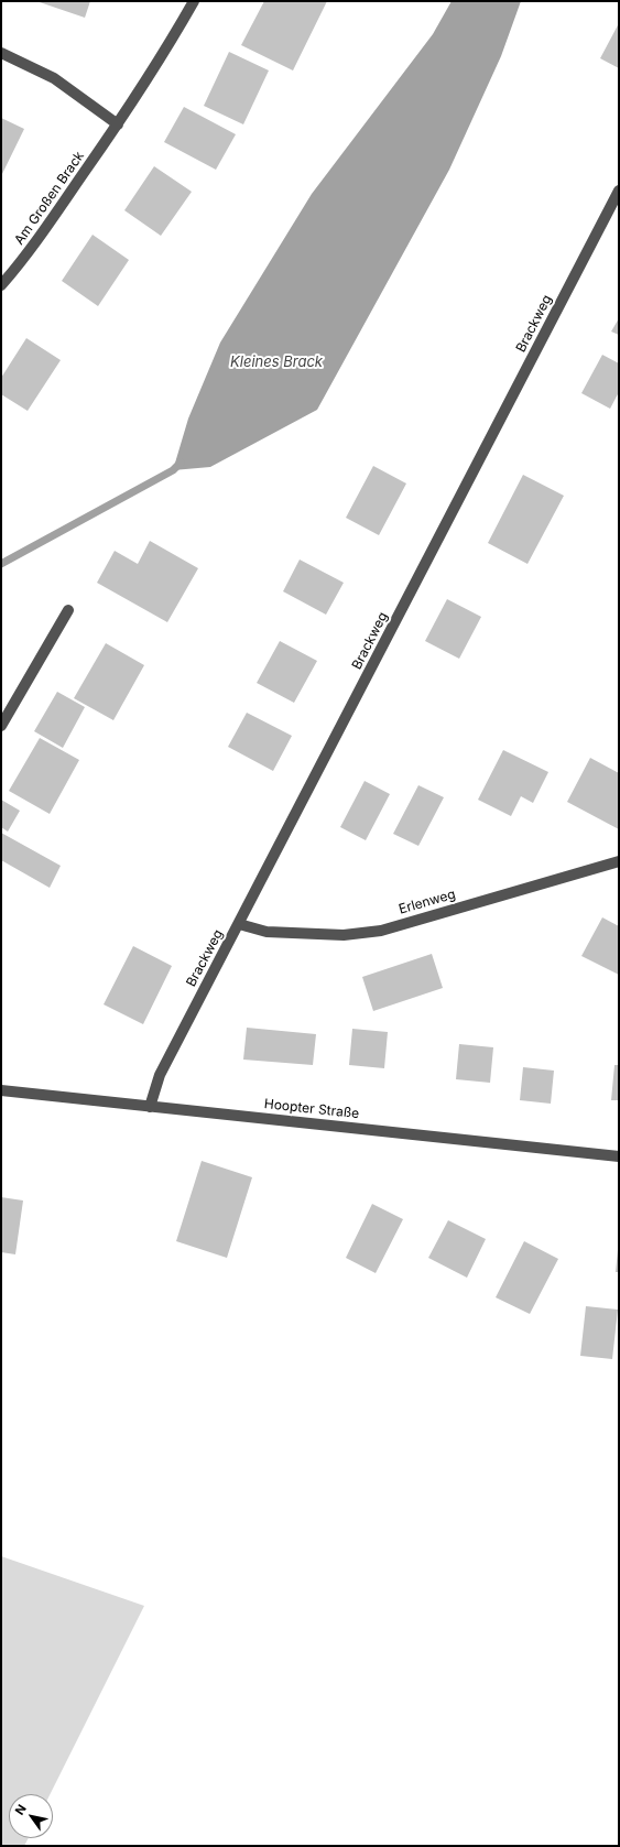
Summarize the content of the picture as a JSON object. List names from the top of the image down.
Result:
{
  "streets": {
    "street": [
      "Am Großen Brack",
      "Brackweg",
      "Erlenweg",
      "Hoopter Straße"
    ]
  },
  "crossings": [
    ["Brackweg", "Erlenweg"],
    ["Brackweg", "Hoopter Straße"]
  ],
  "water": ["Kleines Brack"],
  "north": "top left"
}
